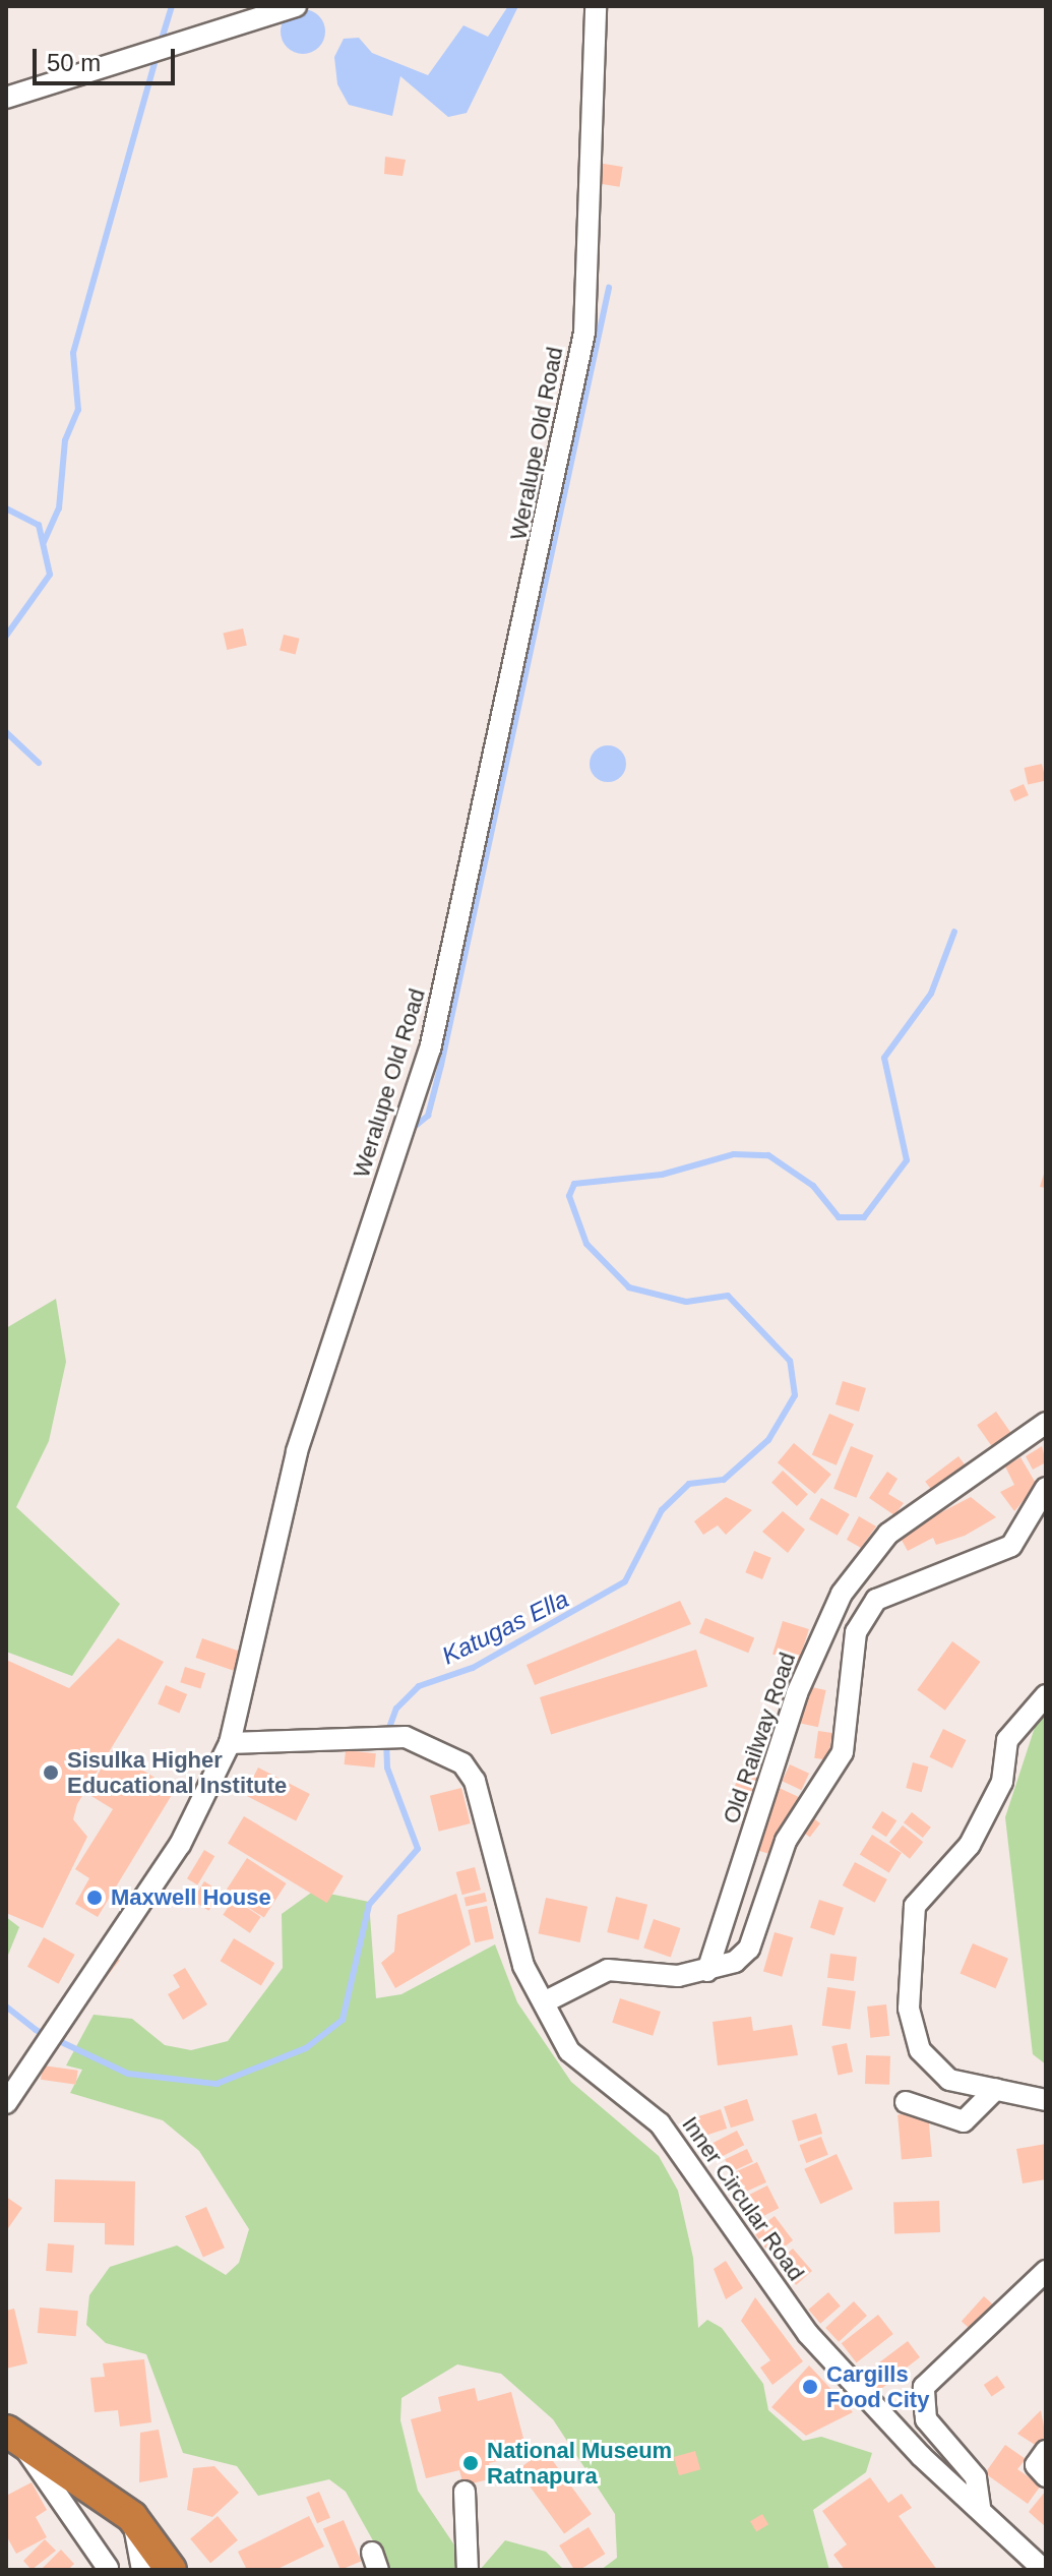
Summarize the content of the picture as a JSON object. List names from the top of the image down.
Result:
{
  "streets": {
    "street": ["Weralupe Old Road", "Old Railway Road", "Inner Circular Road"]
  },
  "crossings": [
    ["Weralupe Old Road", "Inner Circular Road"]
  ],
  "water": ["Katugas Ella"],
  "places": [
    "Sisulka Higher Educational Institute",
    "Maxwell House",
    "Cargills Food City",
    "National Museum Ratnapura"
  ],
  "scale_bar": "50 m"
}
